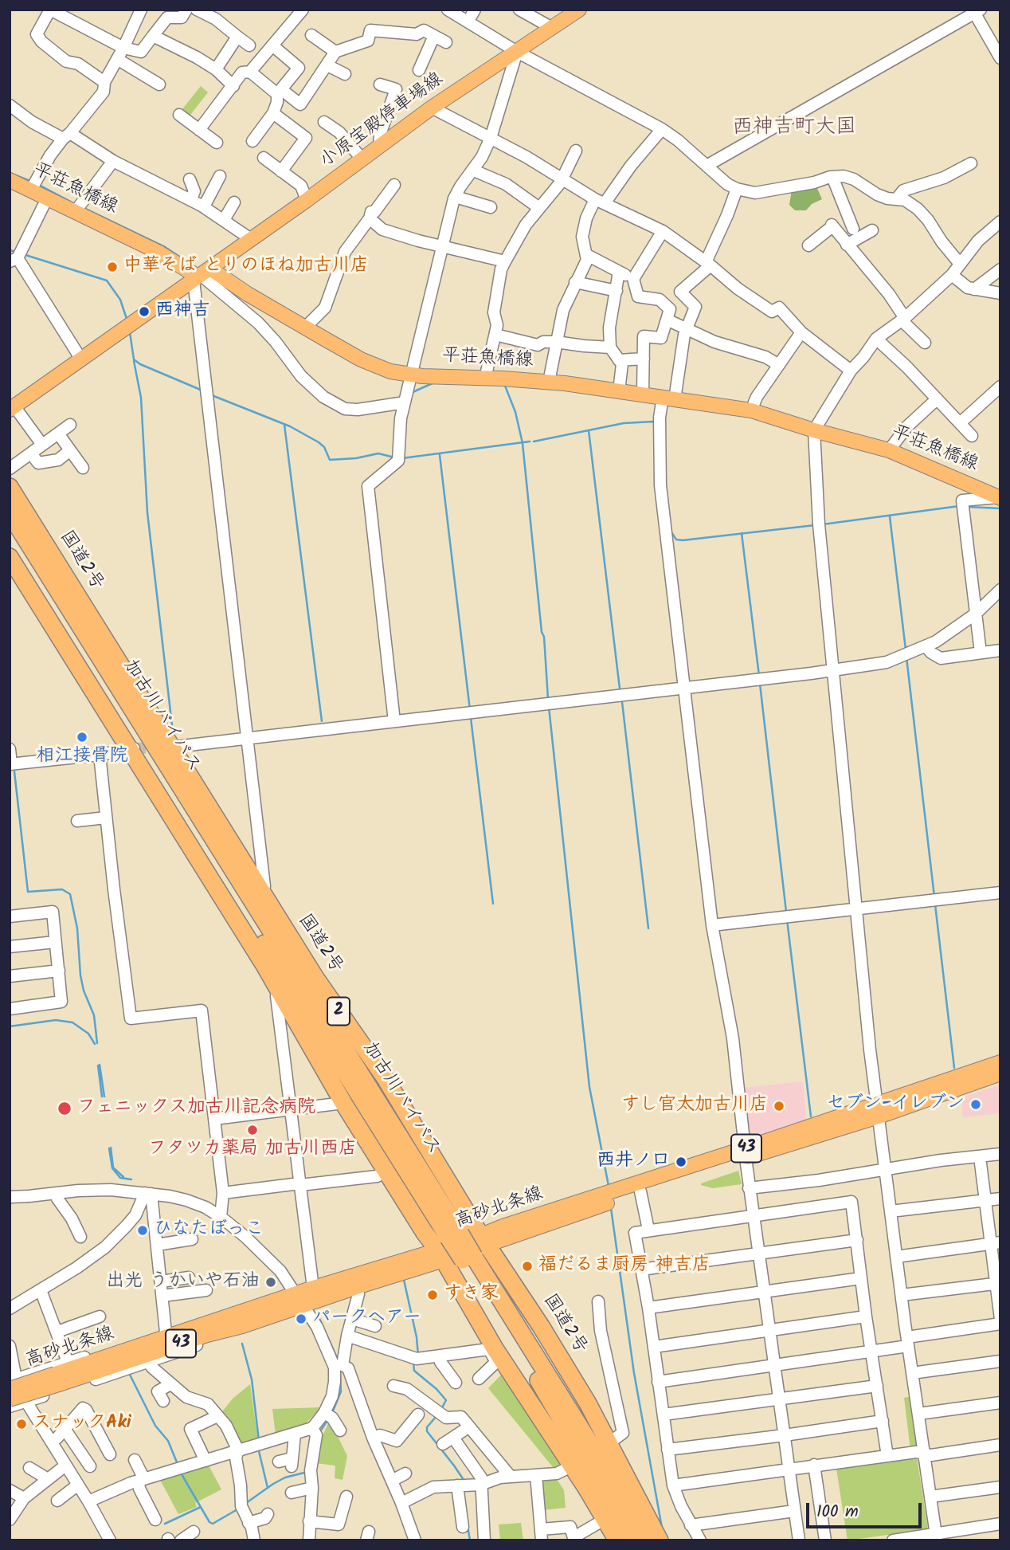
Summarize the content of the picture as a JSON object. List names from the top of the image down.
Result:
{
  "streets": {
    "highway": ["国道2号", "加古川バイパス", "2"],
    "main road": [
      "小原宝殿停車場線",
      "平荘魚橋線",
      "43",
      "高砂北条線"
    ]
  },
  "crossings": [
    ["小原宝殿停車場線", "平荘魚橋線"],
    ["国道2号", "高砂北条線"],
    ["加古川バイパス", "2"],
    ["加古川バイパス", "高砂北条線"],
    ["2", "高砂北条線"]
  ],
  "districts": ["西神吉町大国"],
  "places": [
    "中華そば とりのほね加古川店",
    "西神吉",
    "相江接骨院",
    "セブン-イレブン",
    "すし官太加古川店",
    "フェニックス加古川記念病院",
    "フタツカ薬局 加古川西店",
    "西井ノ口",
    "ひなたぼっこ",
    "福だるま厨房 神吉店",
    "出光 うかいや石油",
    "すき家",
    "パークヘアー",
    "スナックAki"
  ],
  "scale_bar": "100 m"
}
